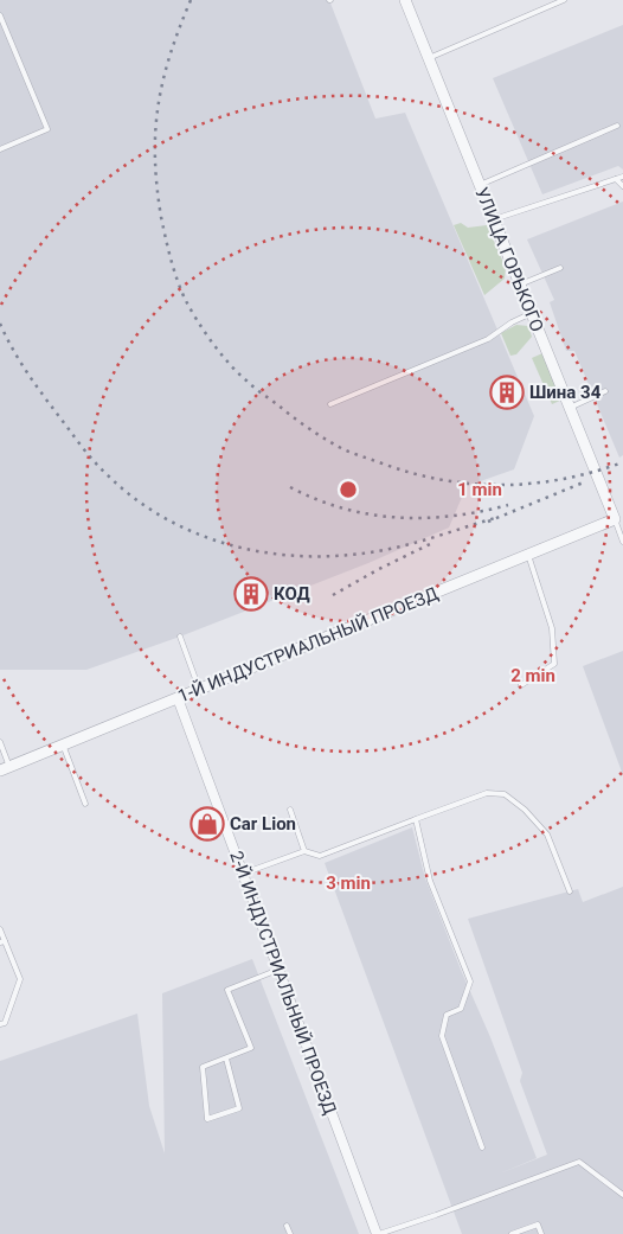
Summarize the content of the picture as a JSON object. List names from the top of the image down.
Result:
{
  "streets": {
    "street": ["УЛИЦА ГОРЬКОГО", "1-Й ИНДУСТРИАЛЬНЫЙ ПРОЕЗД", "2-Й ИНДУСТРИАЛЬНЫЙ ПРОЕЗД"]
  },
  "crossings": [
    ["УЛИЦА ГОРЬКОГО", "1-Й ИНДУСТРИАЛЬНЫЙ ПРОЕЗД"],
    ["1-Й ИНДУСТРИАЛЬНЫЙ ПРОЕЗД", "2-Й ИНДУСТРИАЛЬНЫЙ ПРОЕЗД"]
  ],
  "places": {
    "building": ["Шина 34", "КОД"],
    "shop": ["Car Lion"]
  },
  "rings": ["1 min", "2 min", "3 min"]
}
